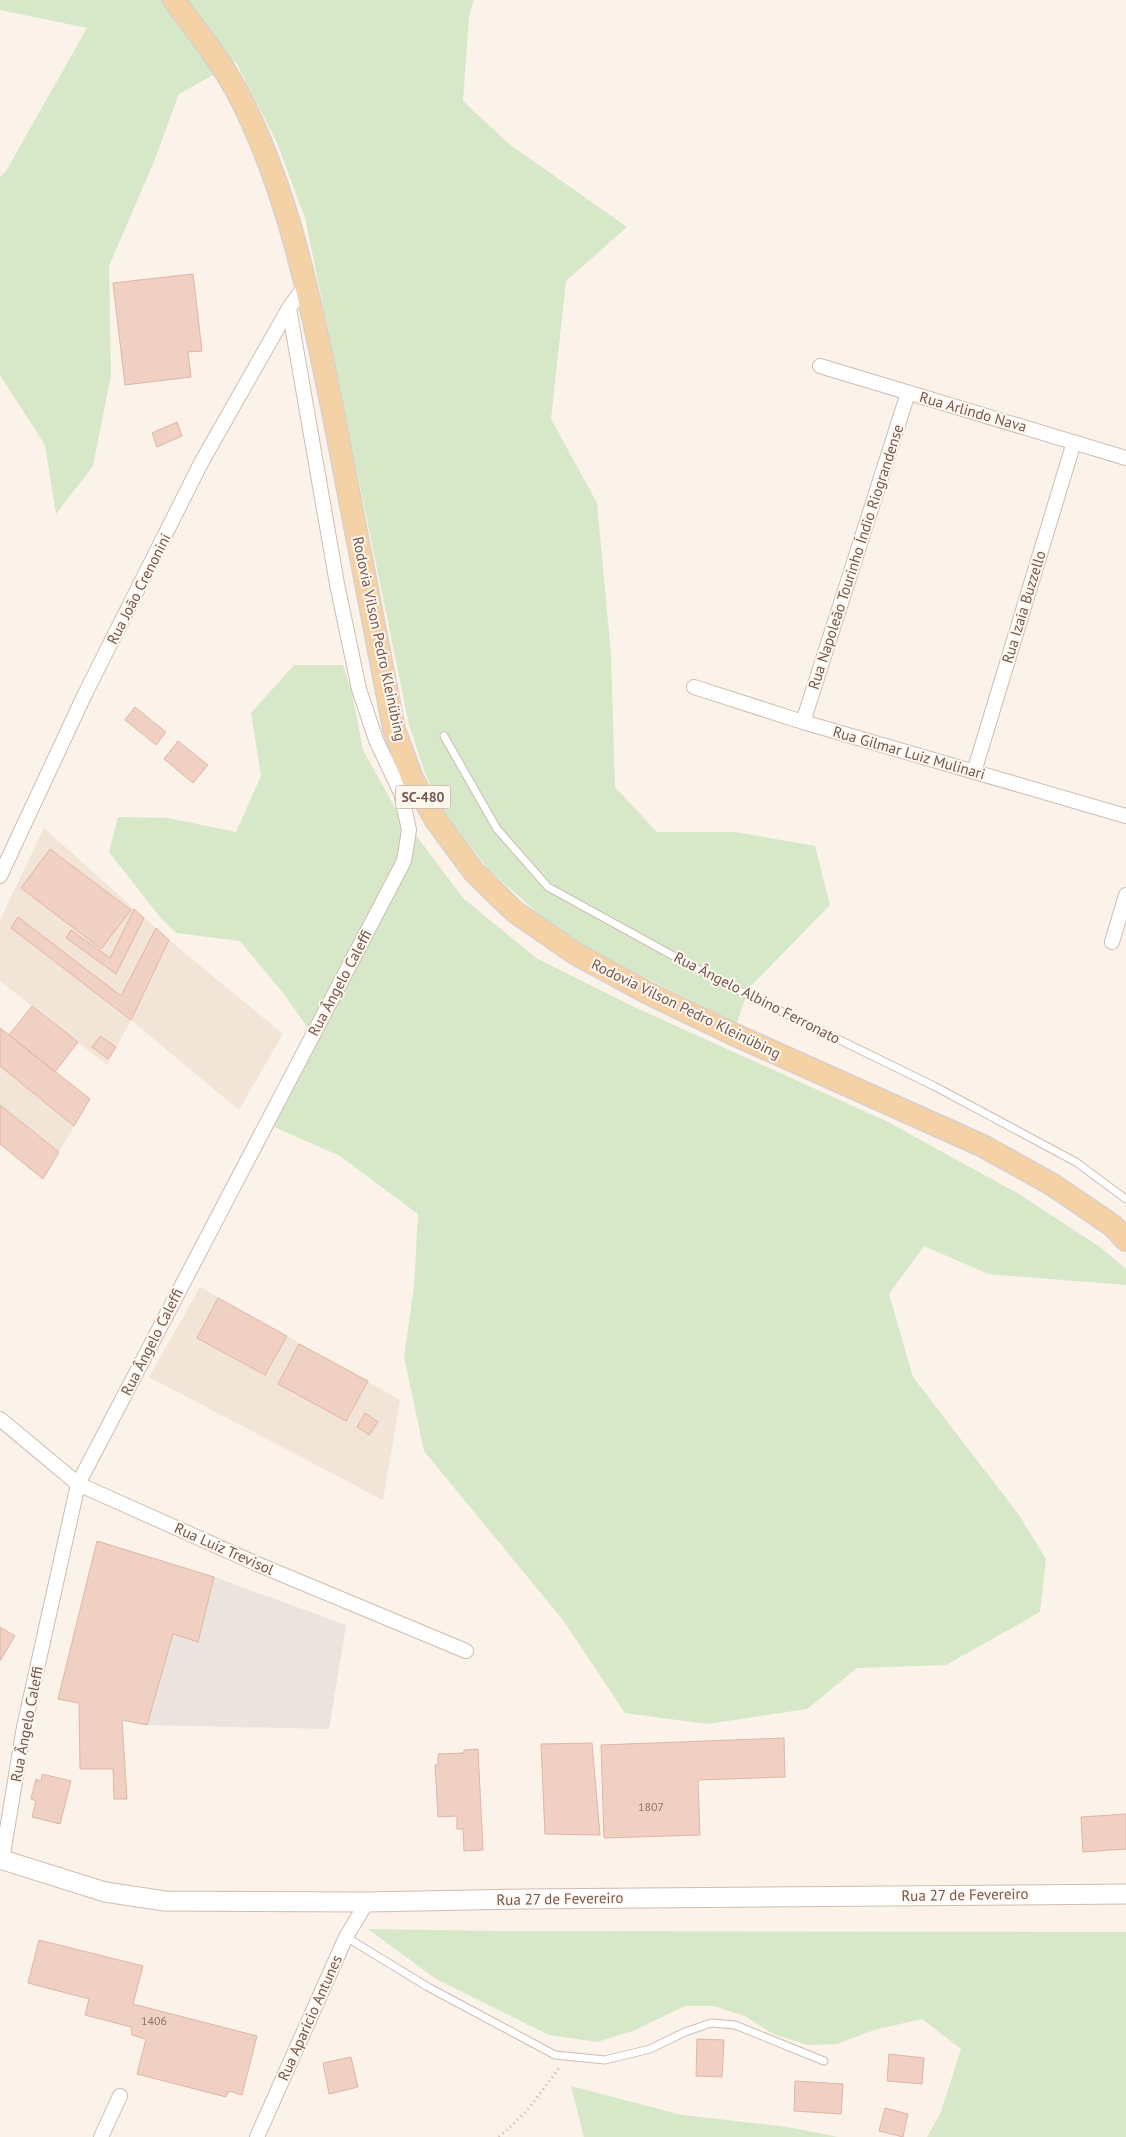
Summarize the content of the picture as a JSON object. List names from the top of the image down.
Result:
{
  "streets": {
    "main road": ["Rodovia Vilson Pedro Kleinübing", "SC-480", "Rua 27 de Fevereiro"],
    "street": [
      "Rua Arlindo Nava",
      "Rua Napoleão Tourinho Índio Riograndense",
      "Rua João Crenonini",
      "Rua Izaia Buzzello",
      "Rua Gilmar Luiz Mulinari",
      "Rua Ângelo Caleffi",
      "Rua Luiz Trevisol",
      "Rua Aparício Antunes"
    ],
    "lane": ["Rua Ângelo Albino Ferronato"]
  },
  "crossings": [
    ["Rua Arlindo Nava", "Rua Napoleão Tourinho Índio Riograndense"],
    ["Rua Arlindo Nava", "Rua Izaia Buzzello"],
    ["Rua Napoleão Tourinho Índio Riograndense", "Rua Gilmar Luiz Mulinari"],
    ["Rua João Crenonini", "Rodovia Vilson Pedro Kleinübing"],
    ["Rua João Crenonini", "Rua Ângelo Caleffi"],
    ["Rua Izaia Buzzello", "Rua Gilmar Luiz Mulinari"],
    ["Rua Ângelo Caleffi", "Rua Luiz Trevisol"],
    ["Rua Ângelo Caleffi", "Rua 27 de Fevereiro"],
    ["Rua 27 de Fevereiro", "Rua Aparício Antunes"]
  ],
  "house_numbers": ["1807", "1406"]
}
